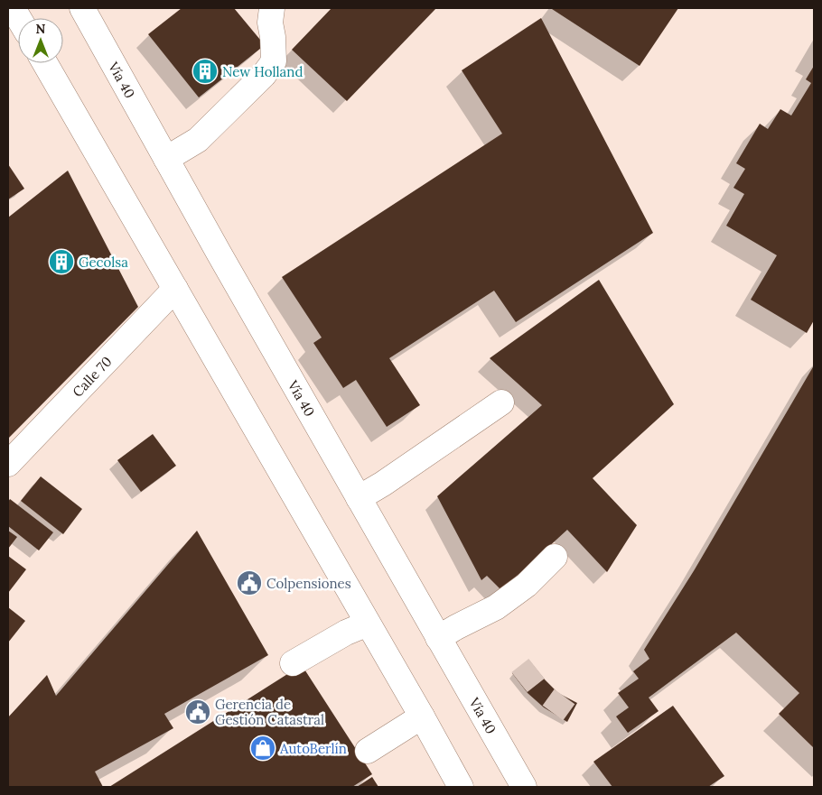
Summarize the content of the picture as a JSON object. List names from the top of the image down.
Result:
{
  "streets": {
    "main road": ["Vía 40", "Calle 70"]
  },
  "places": {
    "building": ["New Holland", "Gecolsa"],
    "public building": ["Colpensiones", "Gerencia de Gestión Catastral"],
    "shop": ["AutoBerlín"]
  },
  "north": "top"
}
